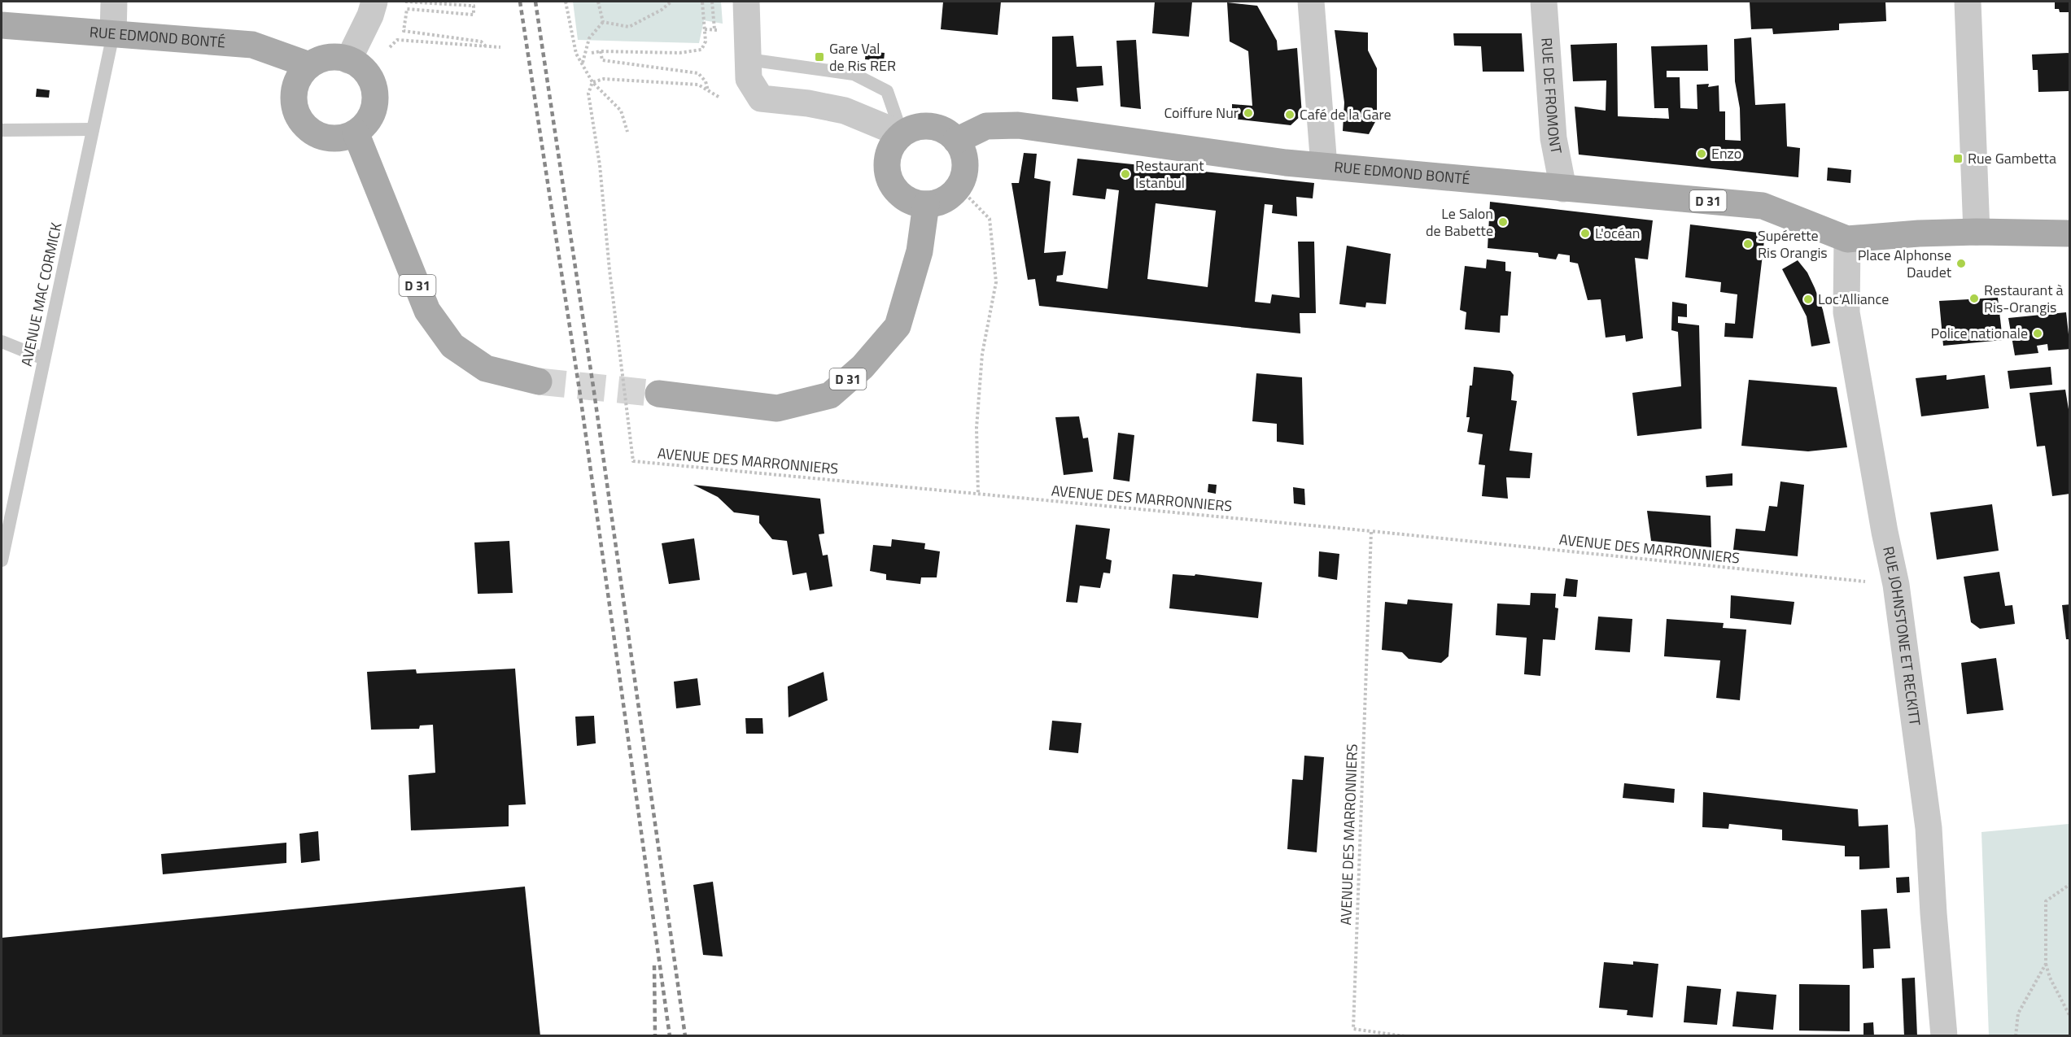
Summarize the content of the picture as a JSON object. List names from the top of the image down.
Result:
{
  "streets": {
    "main road": ["RUE EDMOND BONTÉ", "D 31"],
    "street": ["RUE DE FROMONT", "RUE JOHNSTONE ET RECKITT"],
    "lane": ["AVENUE MAC CORMICK"],
    "path": ["AVENUE DES MARRONNIERS"]
  },
  "crossings": [
    ["RUE EDMOND BONTÉ", "RUE DE FROMONT"],
    ["RUE EDMOND BONTÉ", "D 31"],
    ["RUE EDMOND BONTÉ", "AVENUE MAC CORMICK"],
    ["RUE EDMOND BONTÉ", "RUE JOHNSTONE ET RECKITT"],
    ["D 31", "RUE JOHNSTONE ET RECKITT"],
    ["AVENUE DES MARRONNIERS", "RUE JOHNSTONE ET RECKITT"]
  ],
  "places": {
    "transit": ["Gare Val de Ris RER", "Rue Gambetta"],
    "other": [
      "Coiffure Nur",
      "Café de la Gare",
      "Enzo",
      "Restaurant Istanbul",
      "Le Salon de Babette",
      "L'océan",
      "Supérette Ris Orangis",
      "Place Alphonse Daudet",
      "Restaurant à Ris-Orangis",
      "Loc'Alliance",
      "Police nationale"
    ]
  }
}
